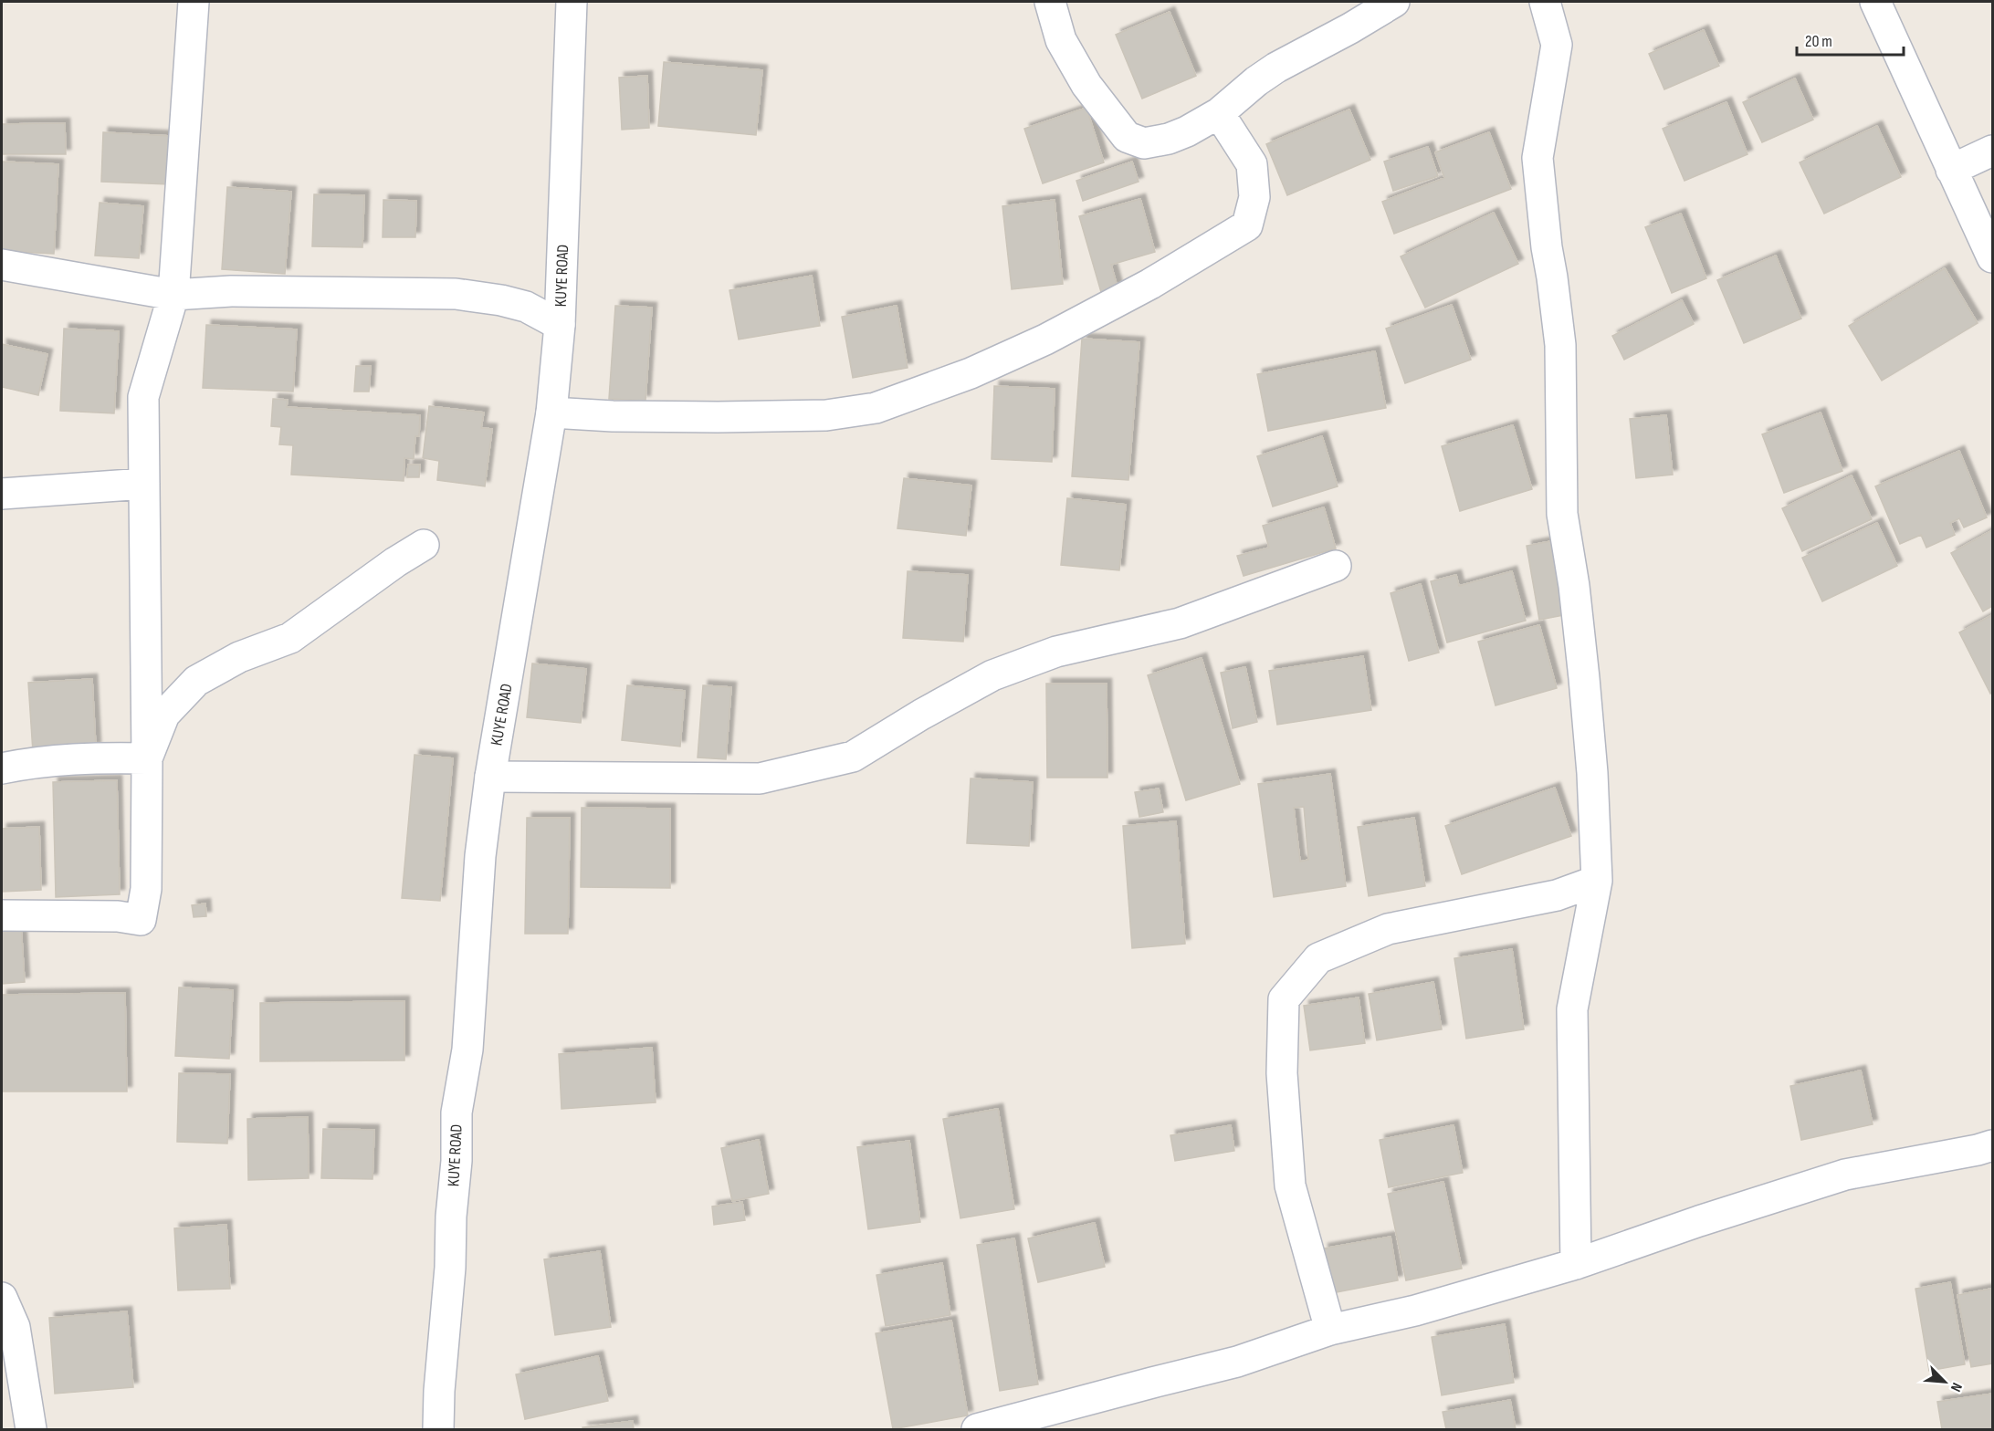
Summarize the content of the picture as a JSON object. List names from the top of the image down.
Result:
{
  "streets": {
    "street": ["KUYE ROAD"]
  },
  "scale_bar": "20 m",
  "north": "bottom right"
}
